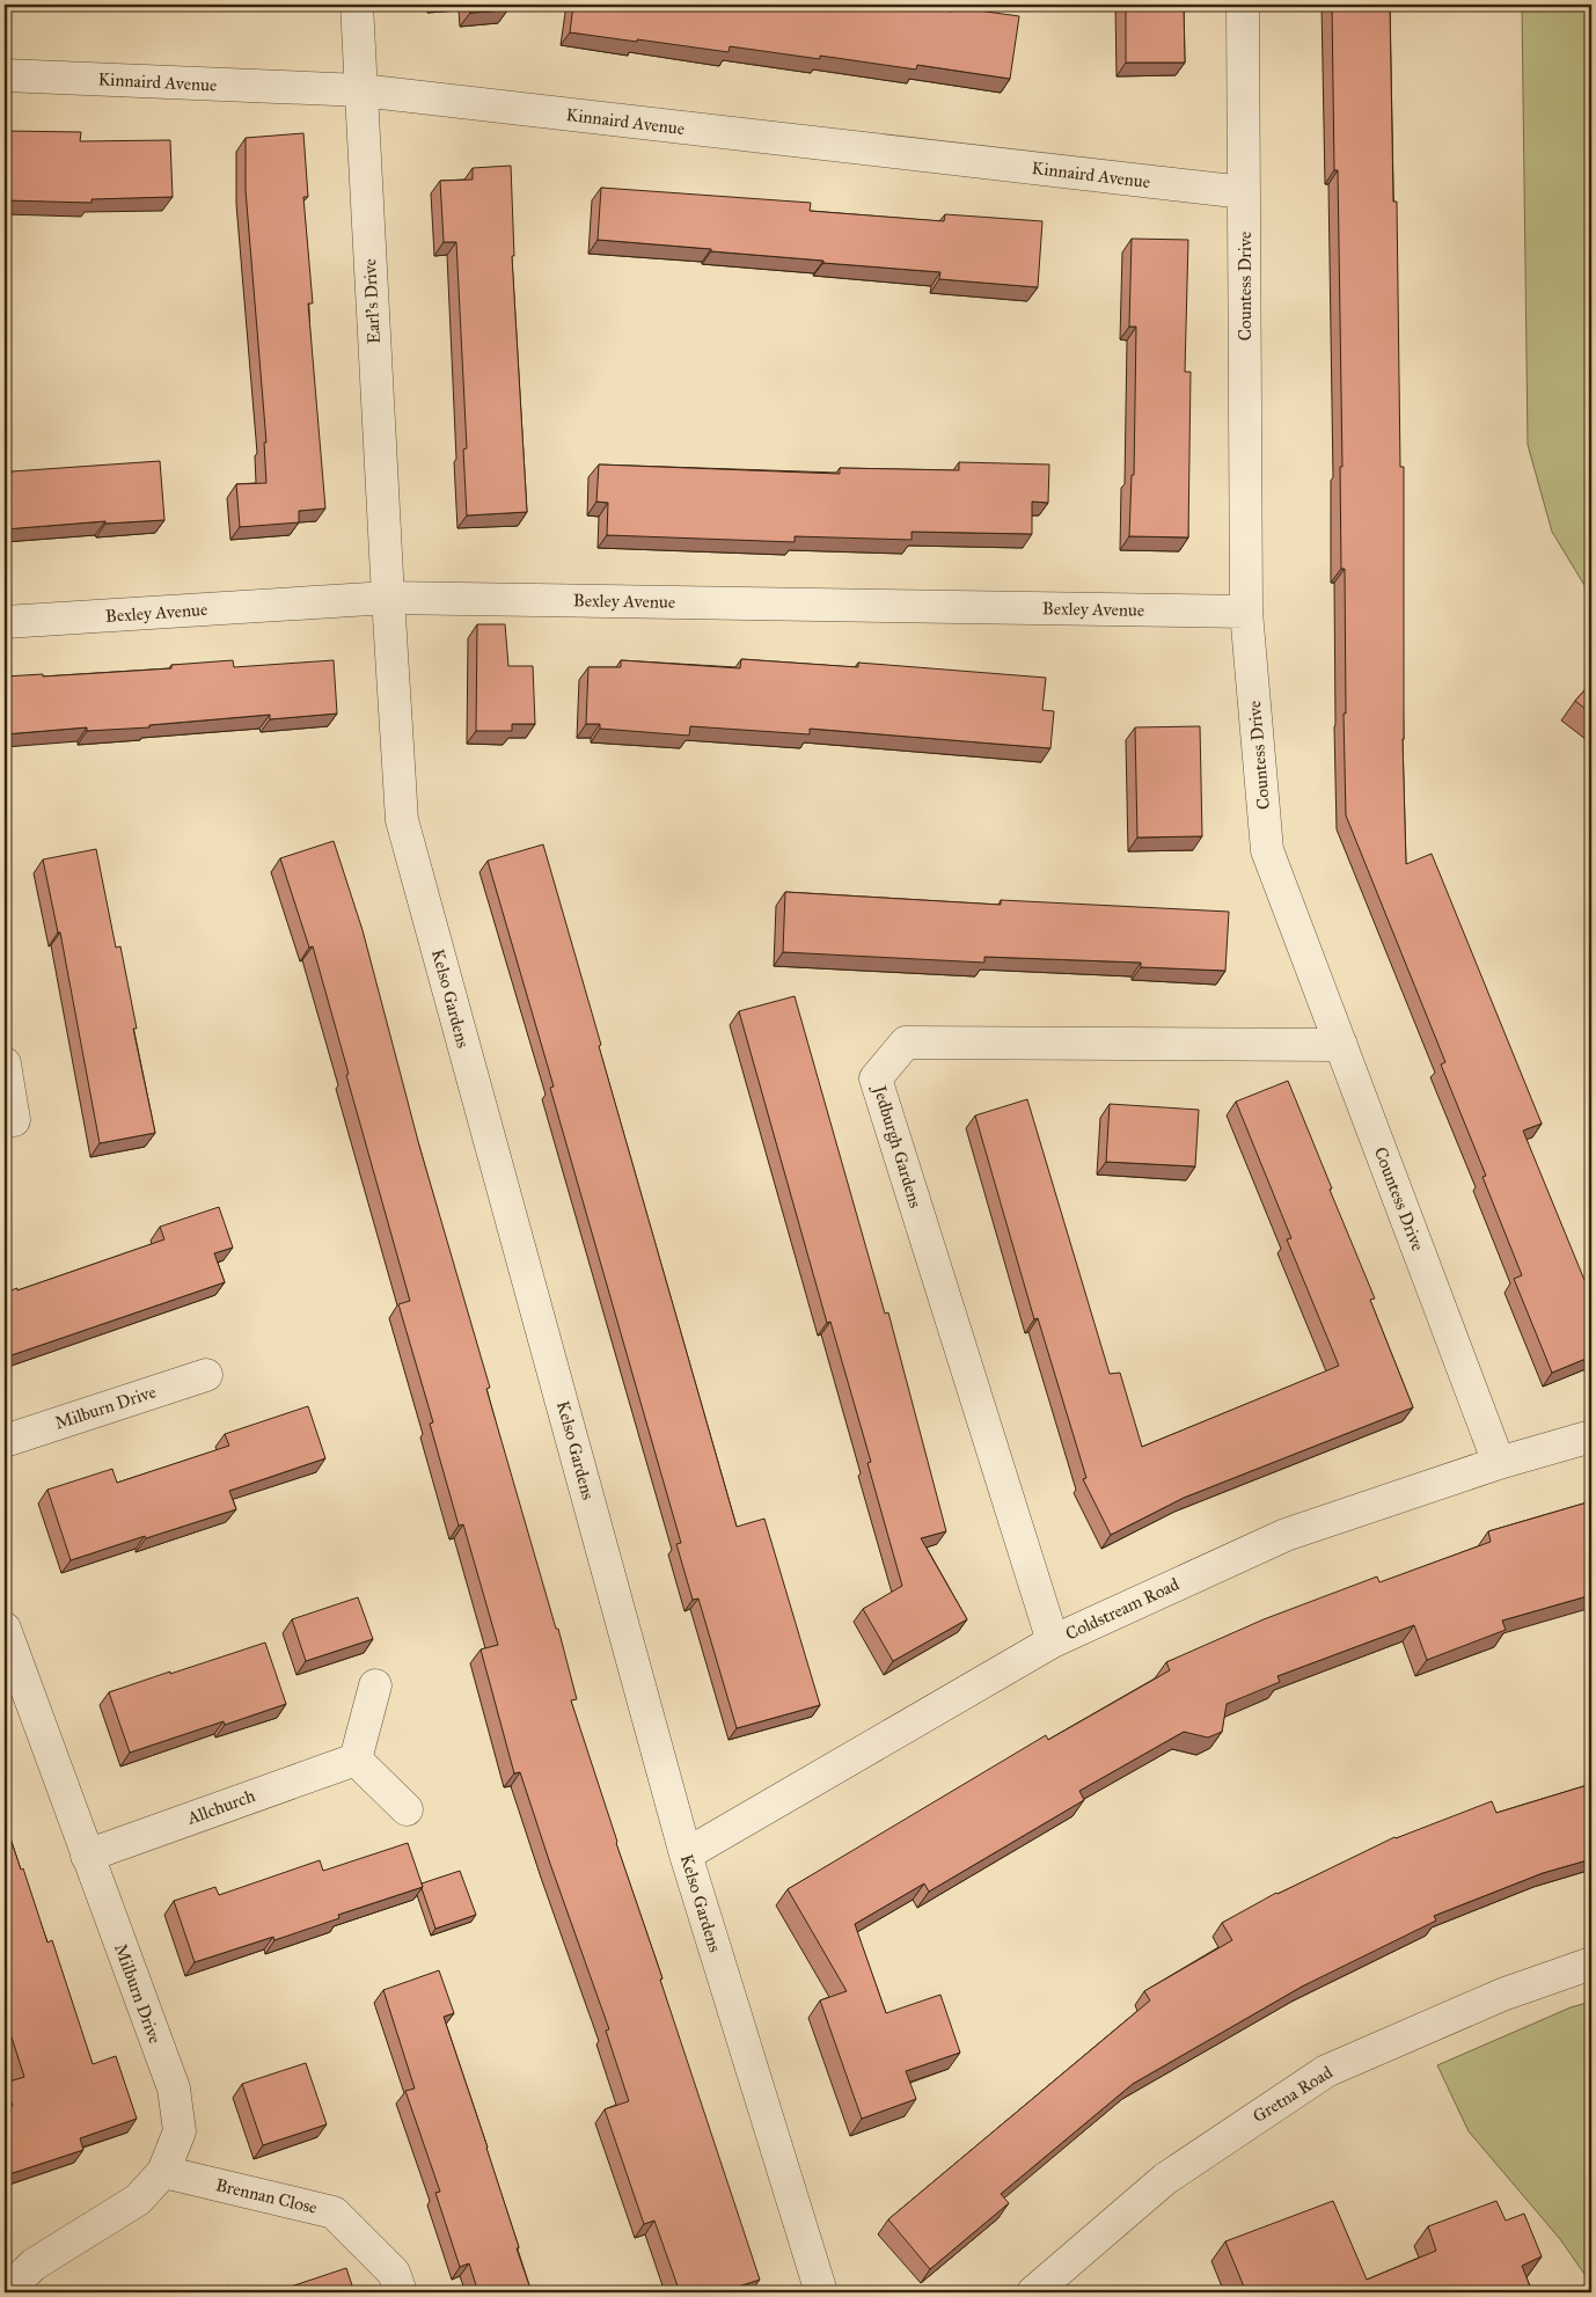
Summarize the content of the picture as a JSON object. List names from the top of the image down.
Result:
{
  "streets": {
    "street": [
      "Kinnaird Avenue",
      "Countess Drive",
      "Earl's Drive",
      "Bexley Avenue",
      "Kelso Gardens",
      "Jedburgh Gardens",
      "Milburn Drive",
      "Coldstream Road",
      "Allchurch",
      "Gretna Road",
      "Brennan Close"
    ]
  },
  "crossings": [
    ["Kinnaird Avenue", "Countess Drive"],
    ["Kinnaird Avenue", "Earl's Drive"],
    ["Countess Drive", "Bexley Avenue"],
    ["Countess Drive", "Jedburgh Gardens"],
    ["Countess Drive", "Coldstream Road"],
    ["Earl's Drive", "Bexley Avenue"],
    ["Earl's Drive", "Kelso Gardens"],
    ["Bexley Avenue", "Kelso Gardens"],
    ["Kelso Gardens", "Coldstream Road"],
    ["Jedburgh Gardens", "Coldstream Road"],
    ["Milburn Drive", "Allchurch"],
    ["Milburn Drive", "Brennan Close"]
  ]
}
